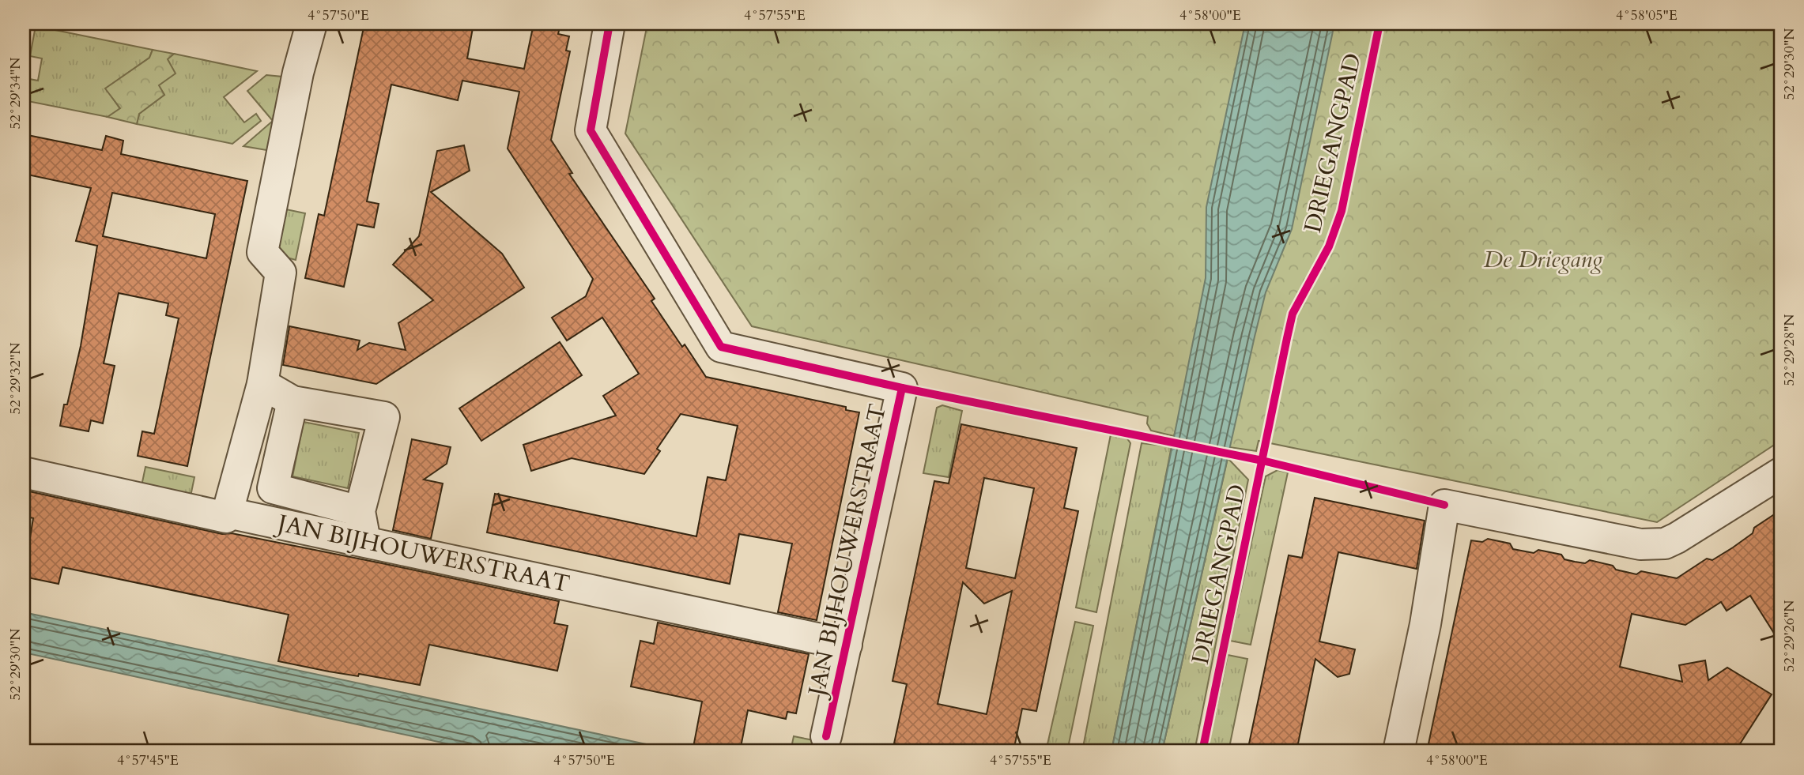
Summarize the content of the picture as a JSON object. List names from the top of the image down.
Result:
{
  "streets": {
    "street": ["JAN BIJHOUWERSTRAAT"],
    "cycle path": ["DRIEGANGPAD"]
  },
  "parks": ["De Driegang"],
  "coordinates": [
    "4°57'50\"E",
    "4°57'55\"E",
    "4°58'00\"E",
    "4°58'05\"E",
    "52°29'30\"N",
    "52°29'34\"N",
    "52°29'28\"N",
    "52°29'32\"N",
    "52°29'26\"N",
    "4°57'45\"E"
  ]
}
